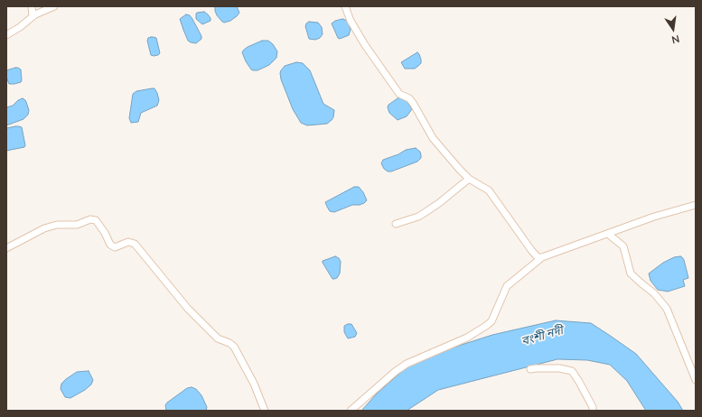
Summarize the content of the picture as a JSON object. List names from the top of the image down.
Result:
{
  "water": ["বংশী নদী"],
  "north": "bottom"
}
